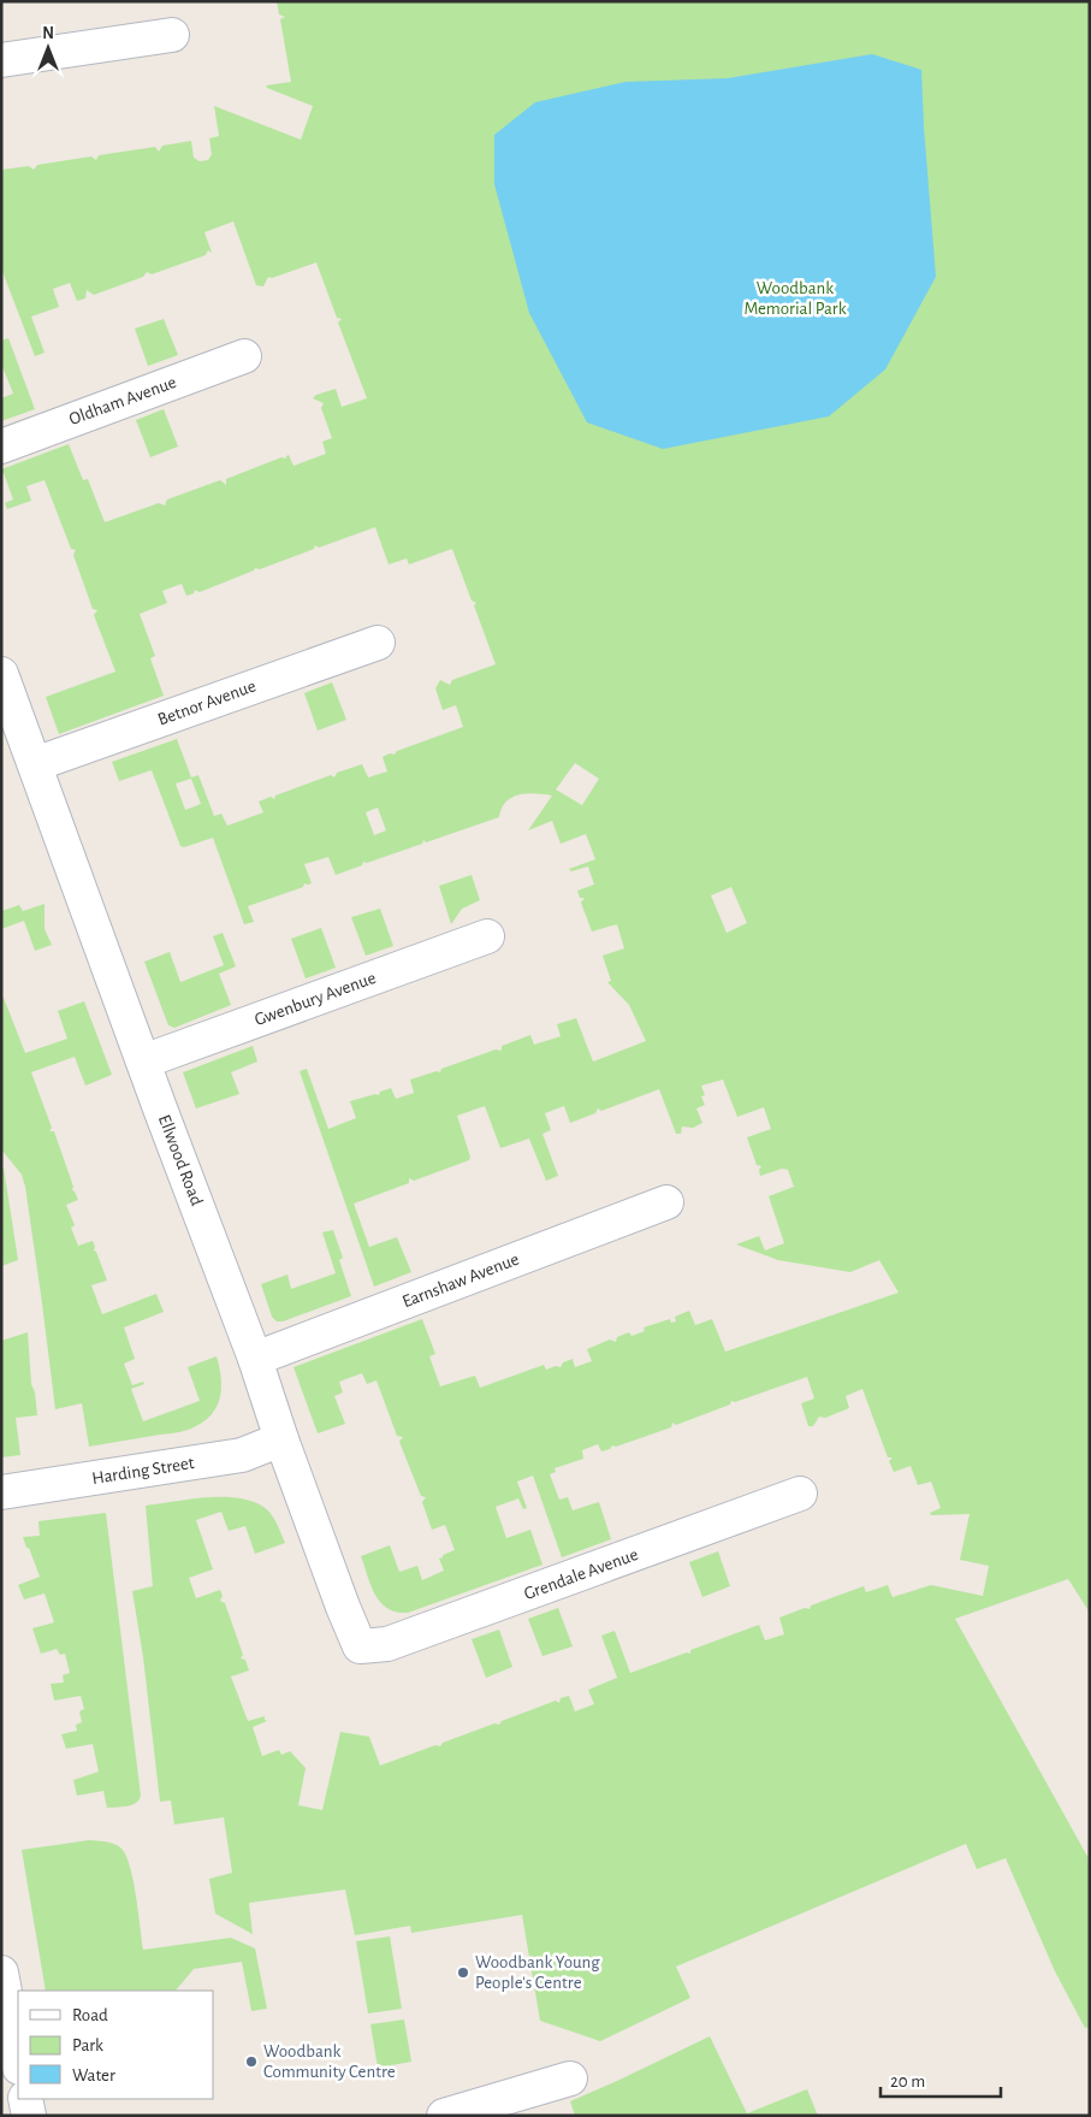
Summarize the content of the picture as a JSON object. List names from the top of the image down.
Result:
{
  "streets": {
    "street": [
      "Oldham Avenue",
      "Betnor Avenue",
      "Gwenbury Avenue",
      "Ellwood Road",
      "Earnshaw Avenue",
      "Harding Street",
      "Grendale Avenue"
    ]
  },
  "crossings": [
    ["Betnor Avenue", "Ellwood Road"],
    ["Gwenbury Avenue", "Ellwood Road"],
    ["Ellwood Road", "Earnshaw Avenue"],
    ["Ellwood Road", "Harding Street"],
    ["Ellwood Road", "Grendale Avenue"]
  ],
  "parks": ["Woodbank Memorial Park"],
  "places": ["Woodbank Young People's Centre", "Woodbank Community Centre"],
  "legend": ["Road", "Park", "Water"],
  "scale_bar": "20 m",
  "north": "top"
}
